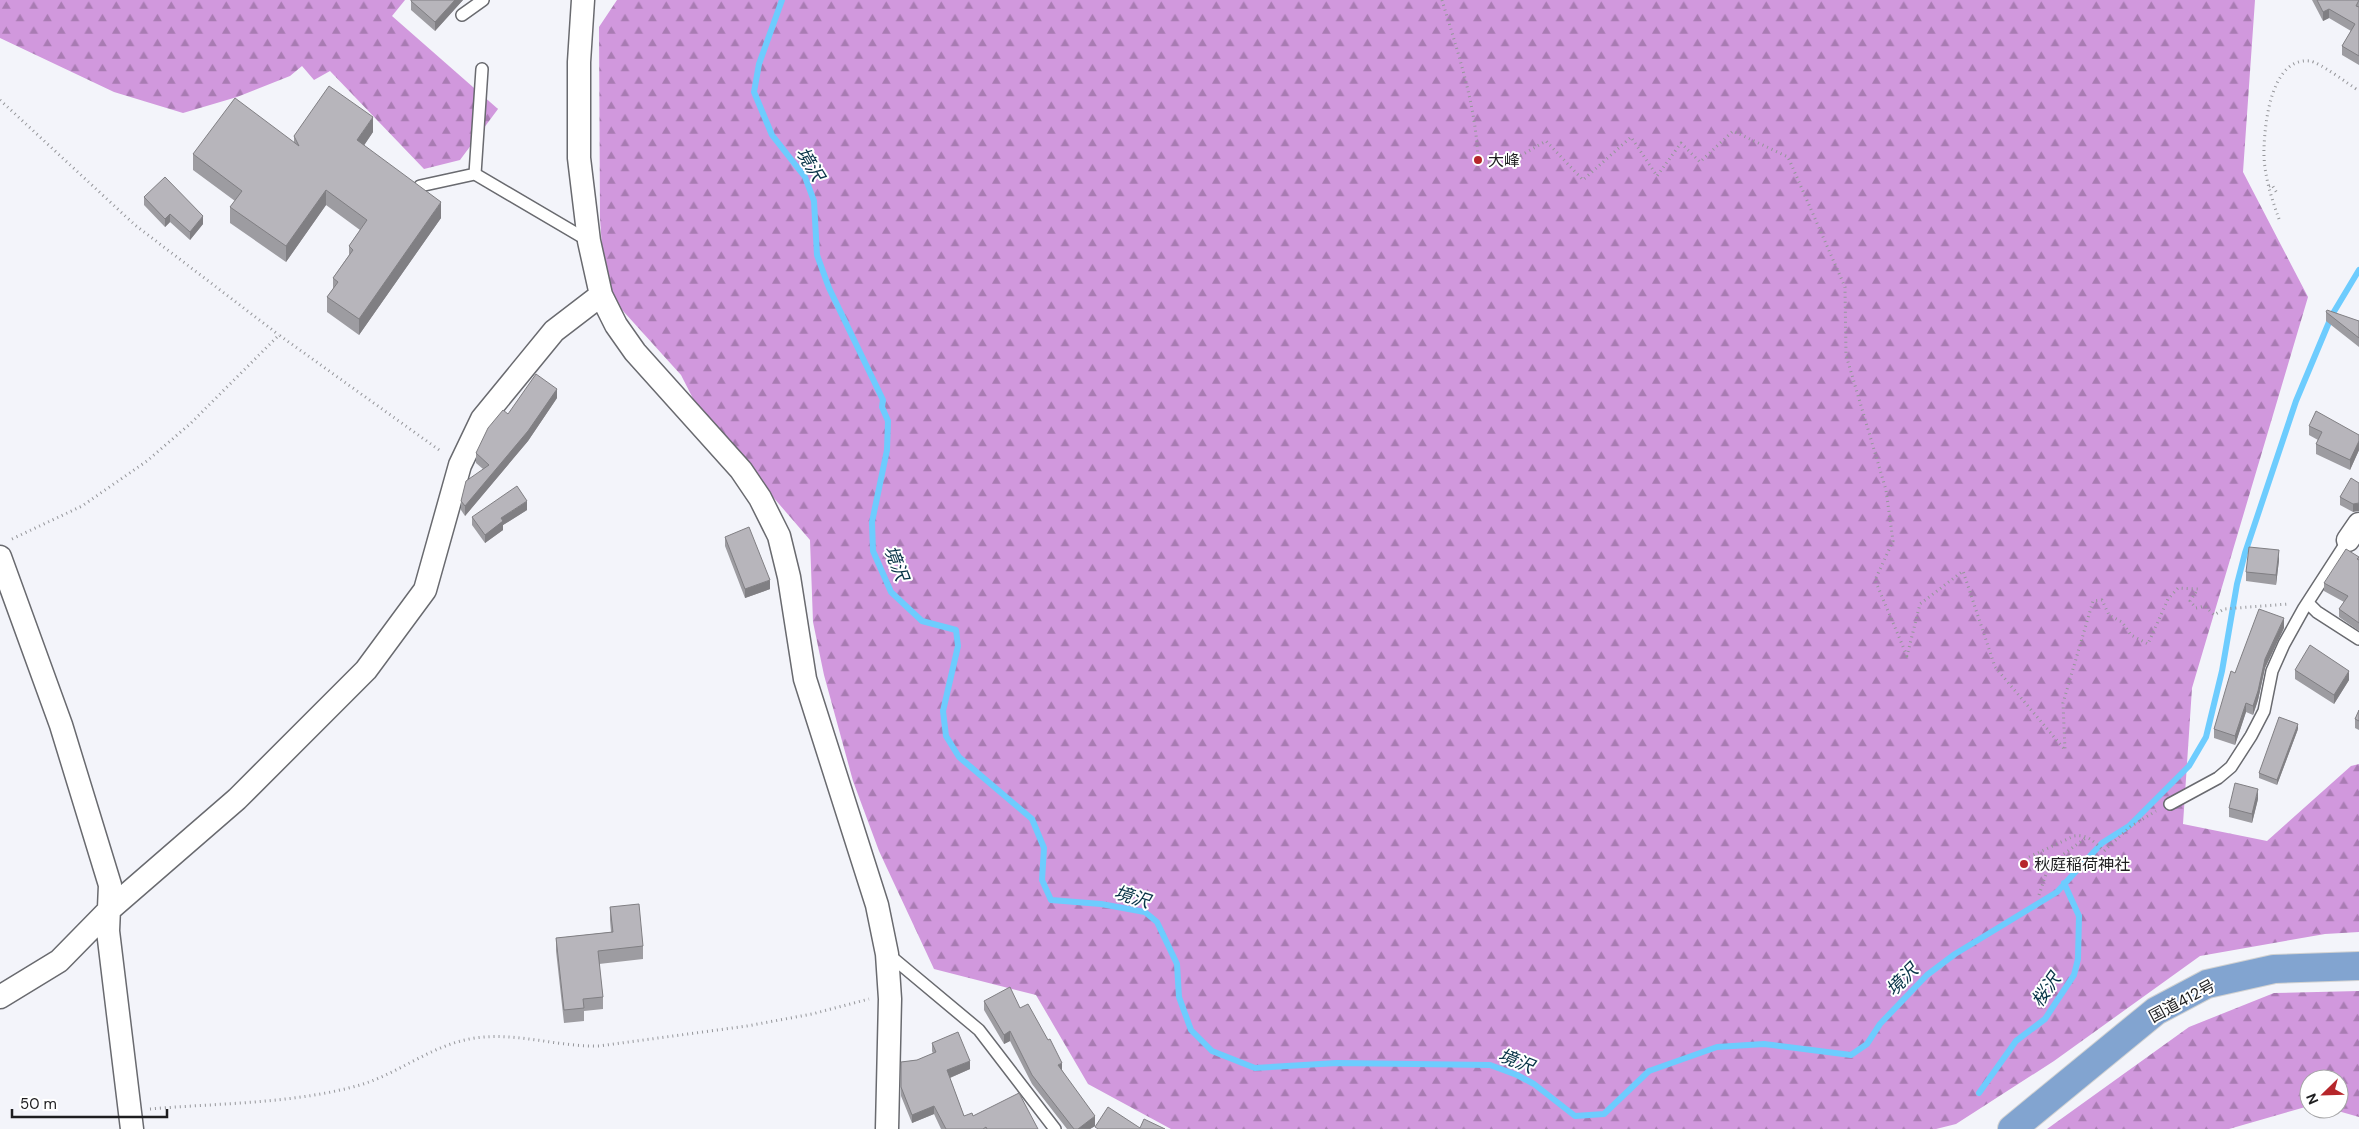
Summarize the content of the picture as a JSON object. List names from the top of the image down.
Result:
{
  "streets": {
    "highway": ["国道412号"]
  },
  "water": ["境沢", "桜沢"],
  "places": ["大峰", "秋庭稲荷神社"],
  "scale_bar": "50 m",
  "north": "bottom left"
}
